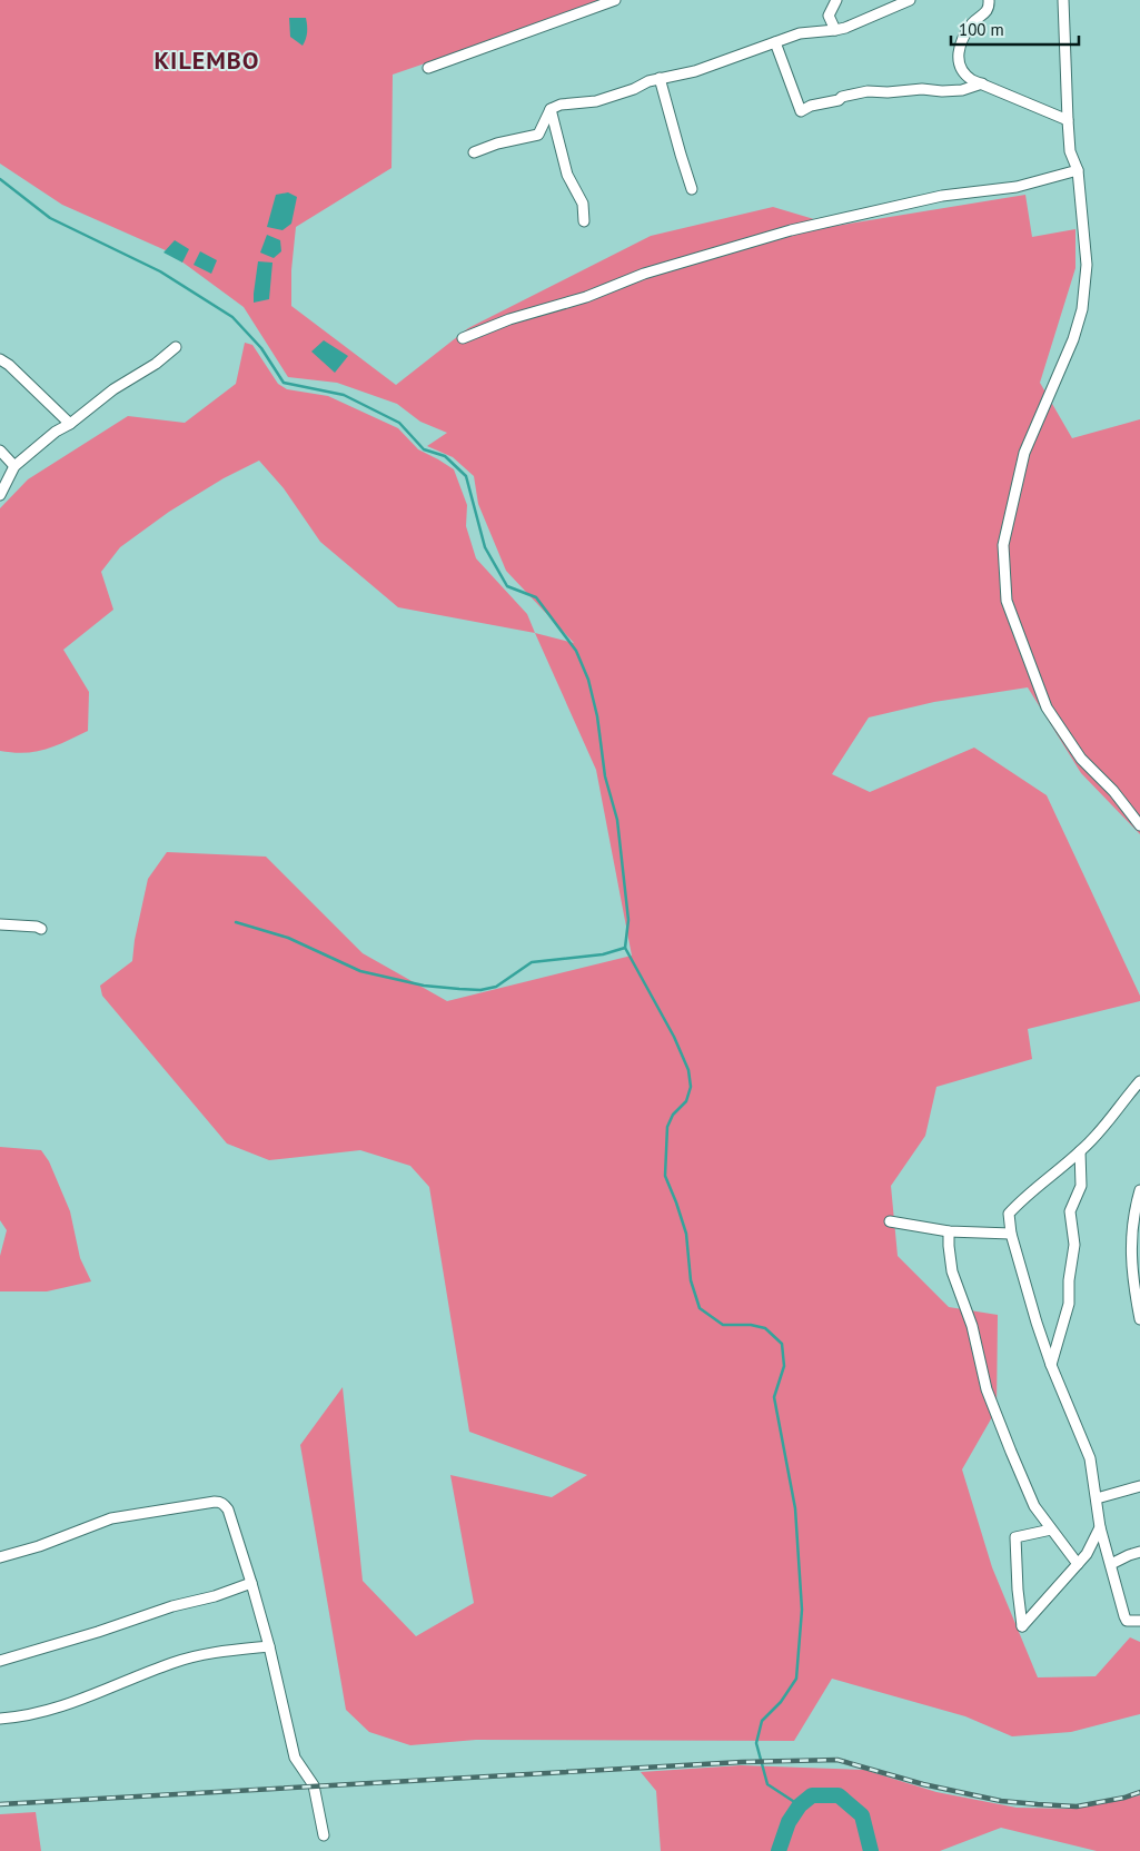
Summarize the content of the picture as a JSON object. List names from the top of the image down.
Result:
{
  "districts": ["KILEMBO"],
  "scale_bar": "100 m"
}
